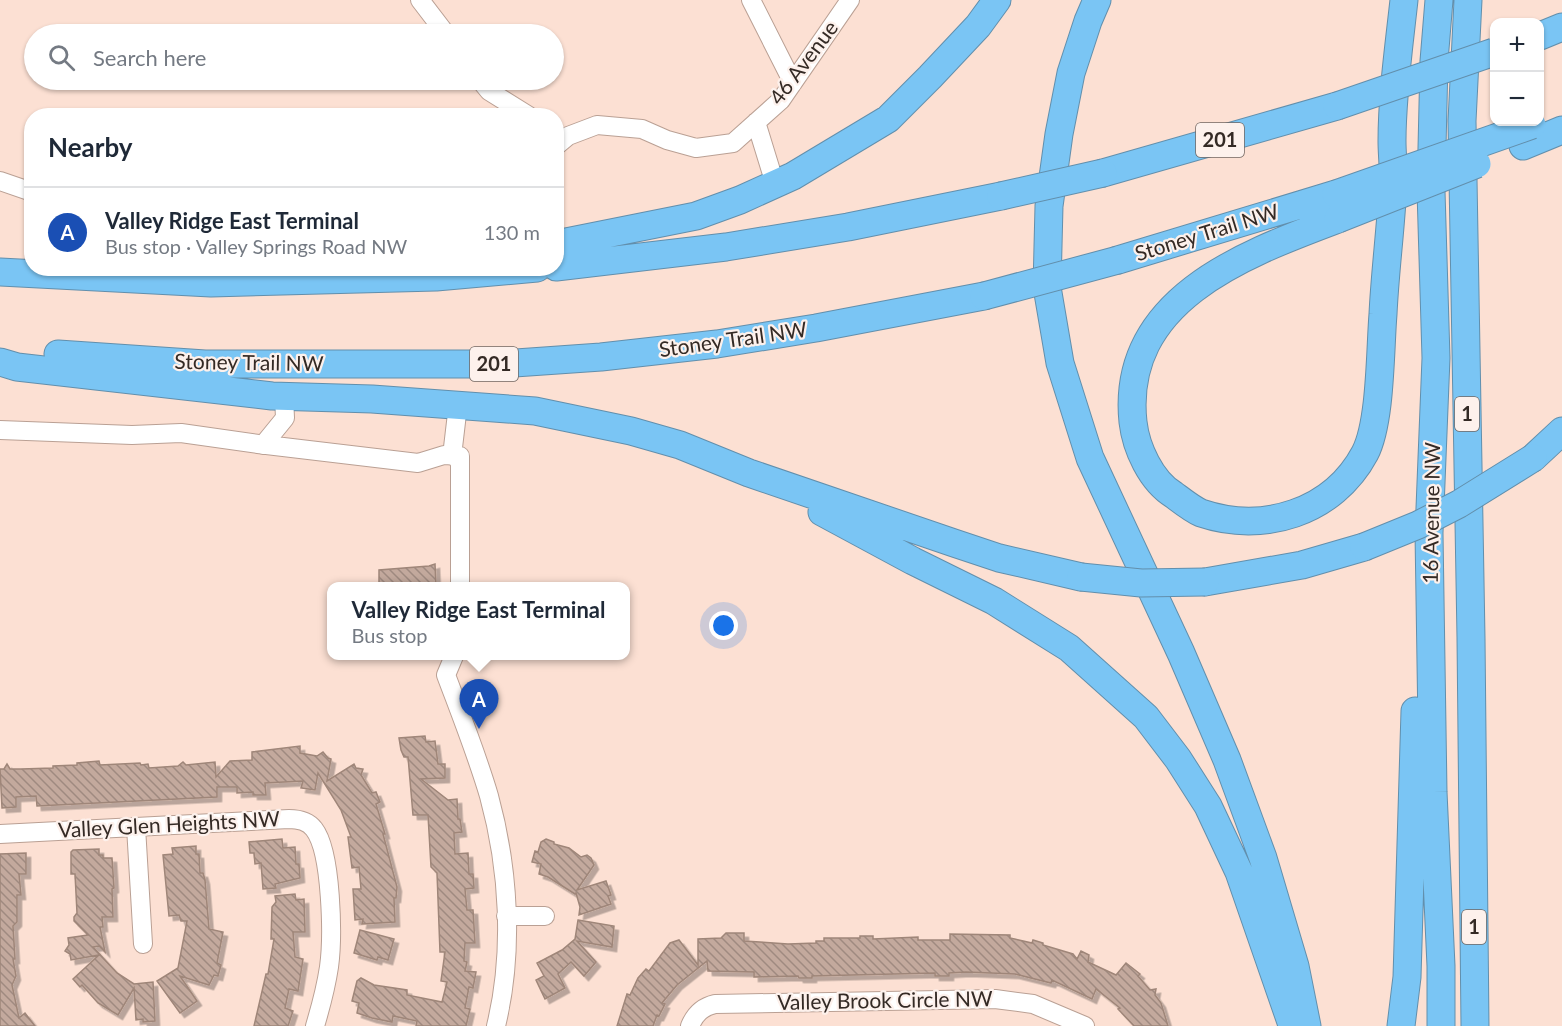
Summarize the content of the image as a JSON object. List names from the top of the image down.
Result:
{
  "streets": {
    "highway": [
      "201",
      "Stoney Trail NW",
      "1",
      "16 Avenue NW"
    ],
    "street": ["46 Avenue", "Valley Glen Heights NW", "Valley Brook Circle NW"]
  },
  "crossings": [
    ["201", "Stoney Trail NW"]
  ],
  "page": {
    "map_buttons": ["+", "−"],
    "search": "Search here",
    "heading": "Nearby",
    "list": [
      {
        "mark": "A",
        "name": "Valley Ridge East Terminal",
        "note": "Bus stop · Valley Springs Road NW",
        "value": "130 m"
      }
    ],
    "popup": ["Valley Ridge East Terminal", "Bus stop"],
    "pins": "A"
  }
}
